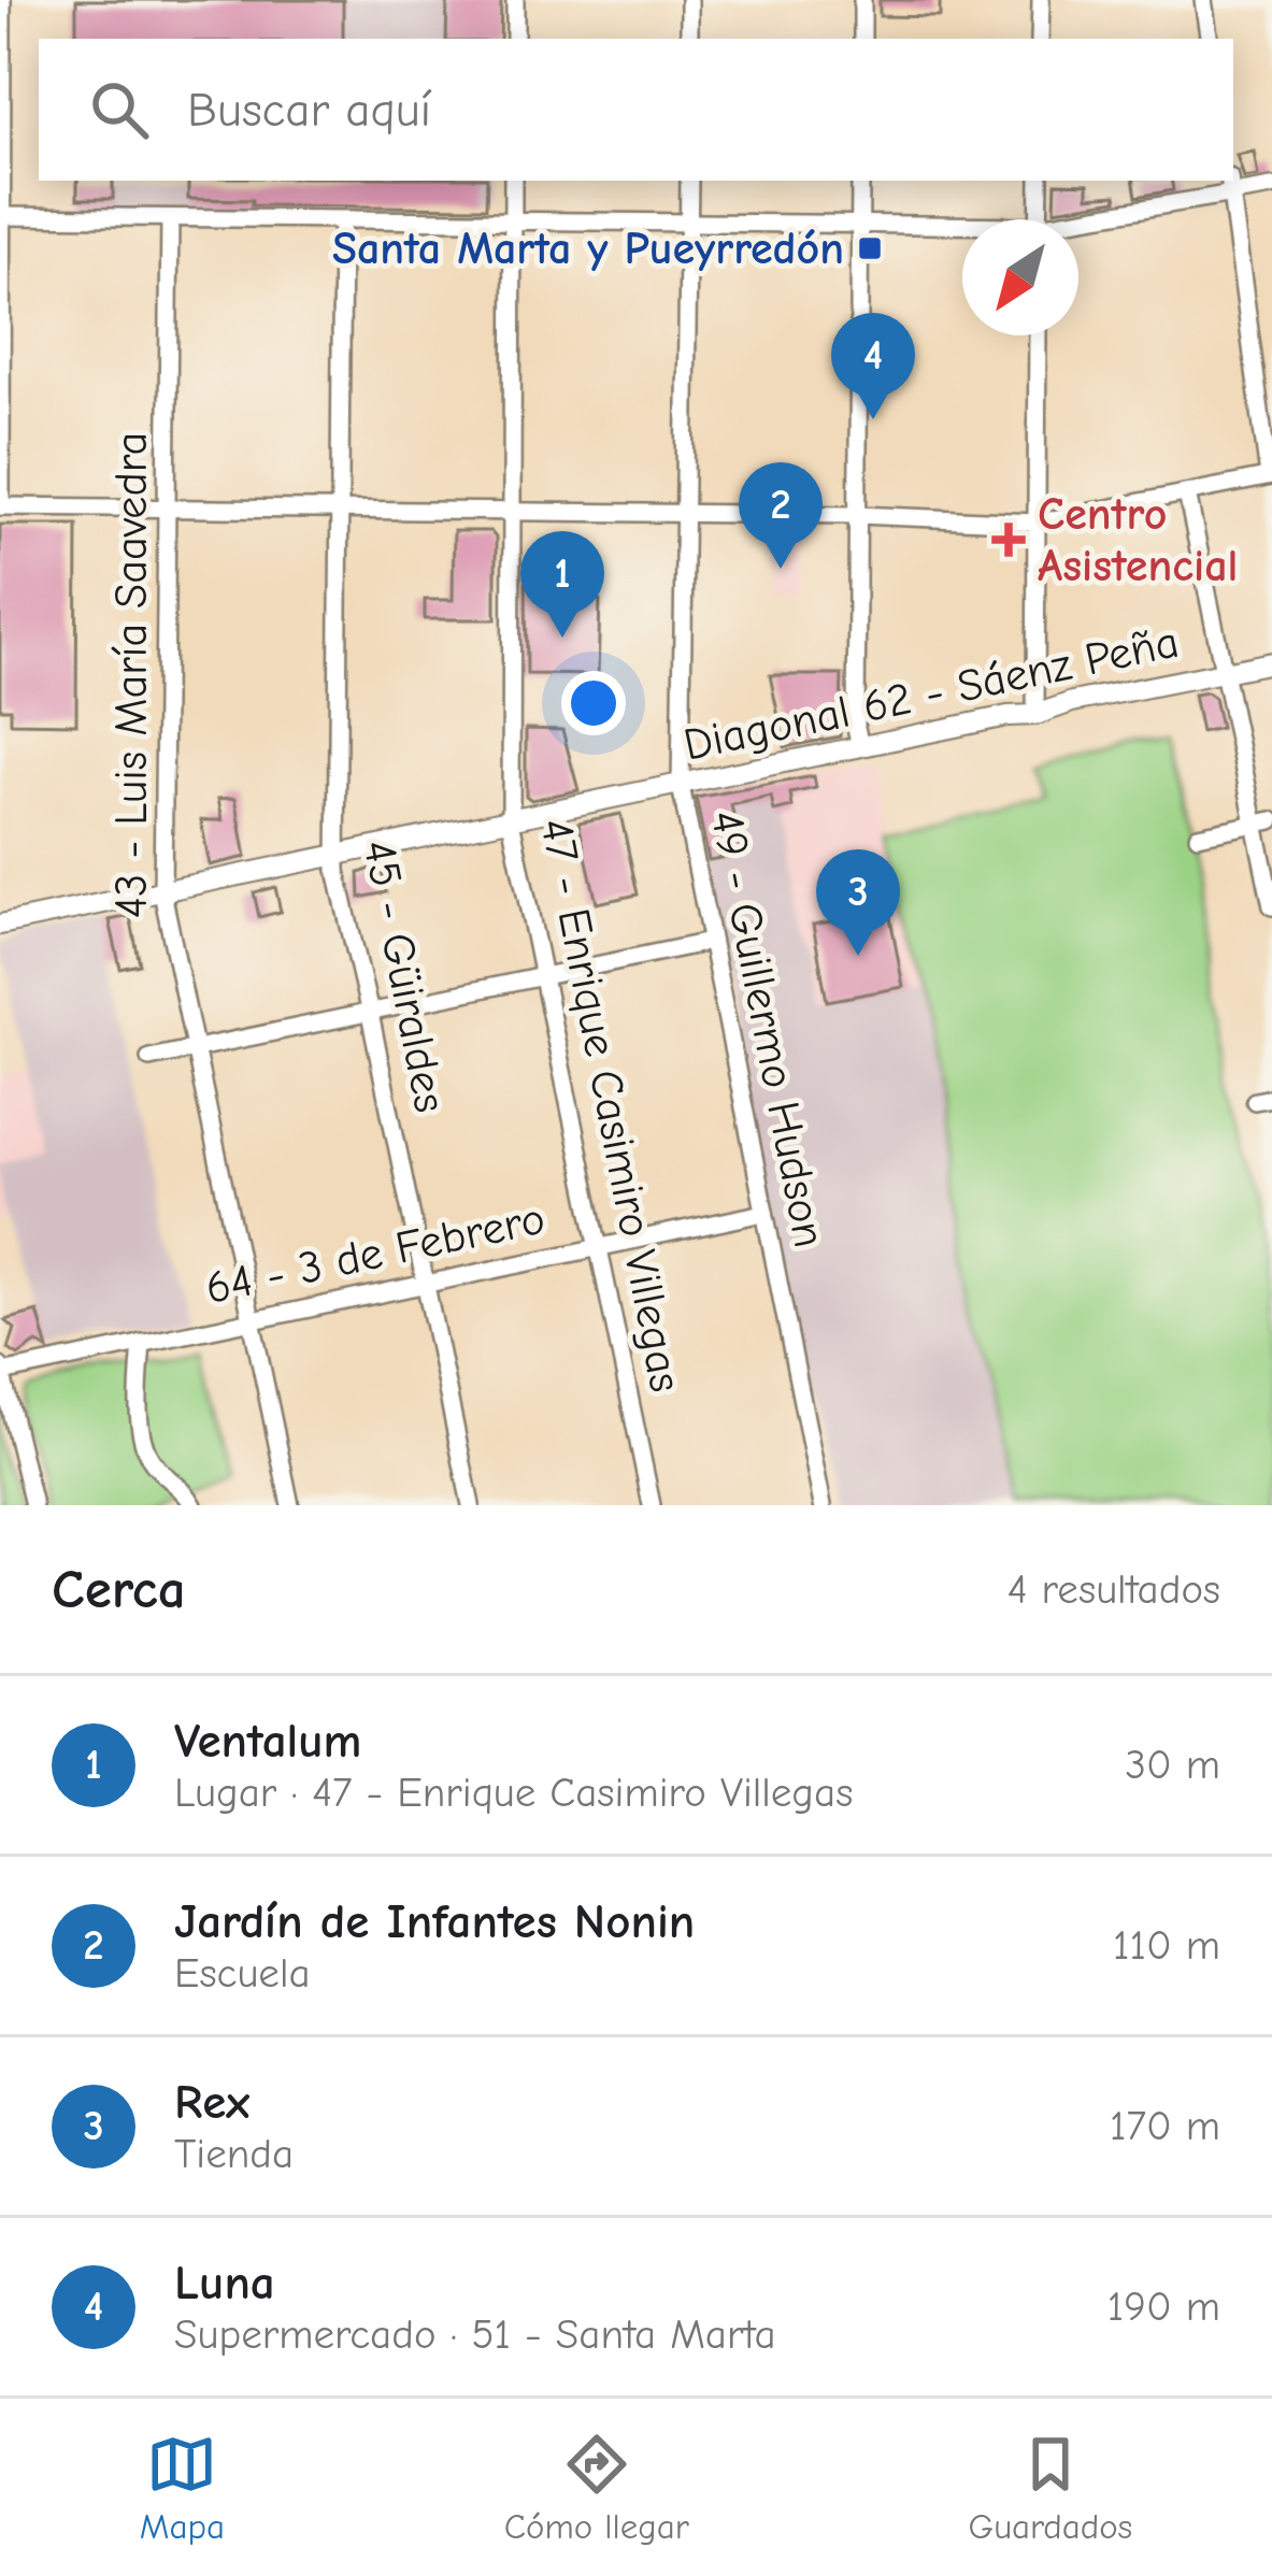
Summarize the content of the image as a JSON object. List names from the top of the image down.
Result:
{
  "streets": {
    "street": [
      "43 - Luis María Saavedra",
      "Diagonal 62 - Sáenz Peña",
      "45 - Güiraldes",
      "49 - Guillermo Hudson",
      "47 - Enrique Casimiro Villegas",
      "64 - 3 de Febrero"
    ]
  },
  "crossings": [
    ["43 - Luis María Saavedra", "Diagonal 62 - Sáenz Peña"],
    ["43 - Luis María Saavedra", "64 - 3 de Febrero"],
    ["Diagonal 62 - Sáenz Peña", "45 - Güiraldes"],
    ["Diagonal 62 - Sáenz Peña", "49 - Guillermo Hudson"],
    ["Diagonal 62 - Sáenz Peña", "47 - Enrique Casimiro Villegas"],
    ["45 - Güiraldes", "64 - 3 de Febrero"],
    ["49 - Guillermo Hudson", "64 - 3 de Febrero"],
    ["47 - Enrique Casimiro Villegas", "64 - 3 de Febrero"]
  ],
  "places": {
    "transit": ["Santa Marta y Pueyrredón"],
    "health": ["Centro Asistencial"]
  },
  "north": "bottom left",
  "page": {
    "search": "Buscar aquí",
    "pins": [
      "4",
      "2",
      "1",
      "3"
    ],
    "heading": ["Cerca", "4 resultados"],
    "list": [
      {
        "mark": "1",
        "name": "Ventalum",
        "note": "Lugar · 47 - Enrique Casimiro Villegas",
        "value": "30 m"
      },
      {
        "mark": "2",
        "name": "Jardín de Infantes Nonin",
        "note": "Escuela",
        "value": "110 m"
      },
      {
        "mark": "3",
        "name": "Rex",
        "note": "Tienda",
        "value": "170 m"
      },
      {
        "mark": "4",
        "name": "Luna",
        "note": "Supermercado · 51 - Santa Marta",
        "value": "190 m"
      }
    ],
    "nav": ["Mapa", "Cómo llegar", "Guardados"]
  }
}
